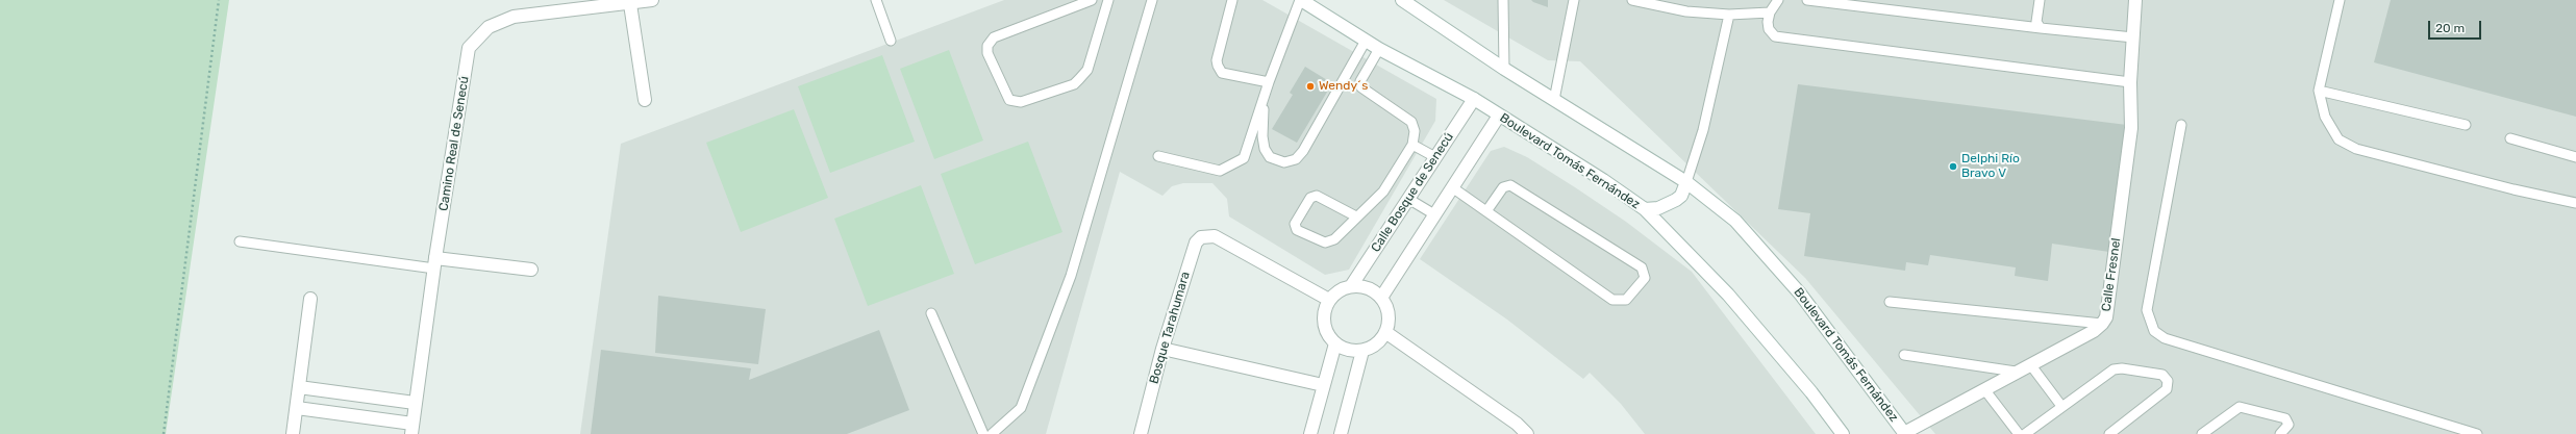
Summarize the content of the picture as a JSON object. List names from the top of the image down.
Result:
{
  "streets": {
    "street": [
      "Camino Real de Senecú",
      "Boulevard Tomás Fernández",
      "Calle Bosque de Senecú",
      "Calle Fresnel",
      "Bosque Tarahumara"
    ]
  },
  "crossings": [
    ["Boulevard Tomás Fernández", "Calle Bosque de Senecú"],
    ["Boulevard Tomás Fernández", "Calle Fresnel"],
    ["Calle Bosque de Senecú", "Bosque Tarahumara"]
  ],
  "places": ["Wendy´s", "Delphi Río Bravo V"],
  "scale_bar": "20 m"
}
